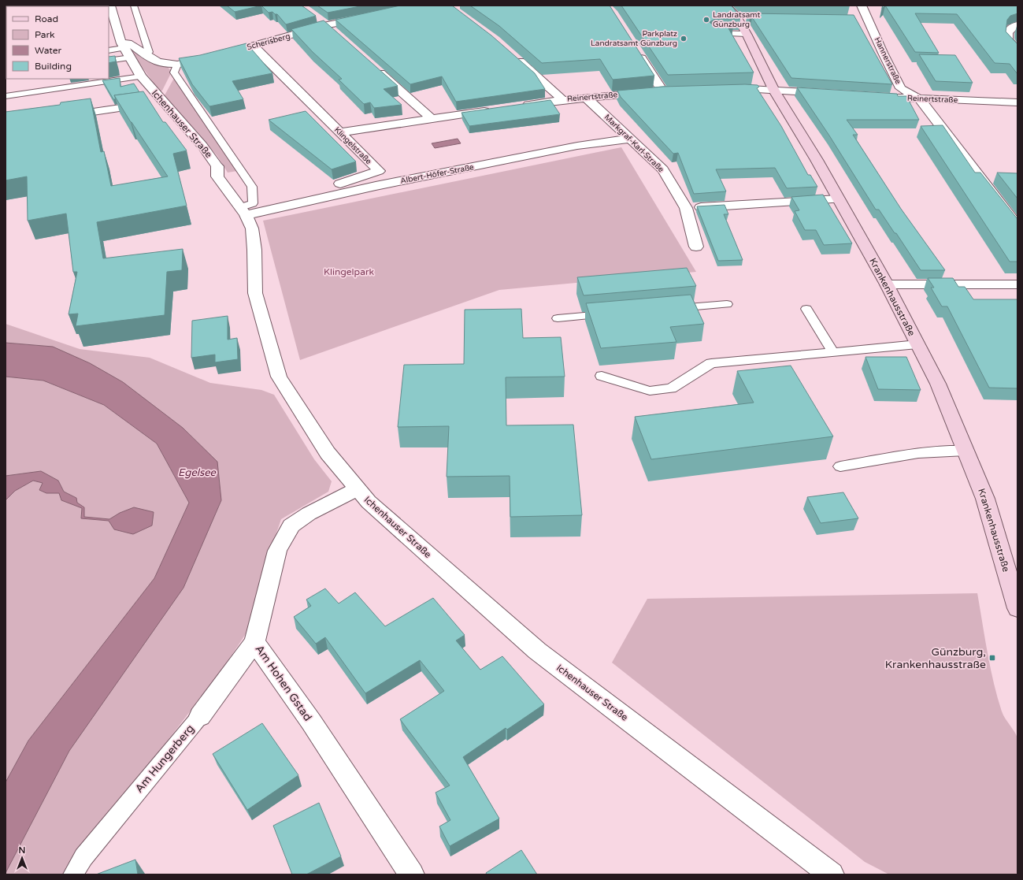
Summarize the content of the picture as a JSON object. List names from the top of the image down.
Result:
{
  "streets": {
    "street": [
      "Scherisberg",
      "Hannerstraße",
      "Reinertstraße",
      "Ichenhauser Straße",
      "Markgraf-Karl-Straße",
      "Klingelstraße",
      "Albert-Höfer-Straße",
      "Krankenhausstraße",
      "Am Hohen Gstad",
      "Am Hungerberg"
    ]
  },
  "crossings": [
    ["Scherisberg", "Ichenhauser Straße"],
    ["Scherisberg", "Klingelstraße"],
    ["Hannerstraße", "Reinertstraße"],
    ["Reinertstraße", "Markgraf-Karl-Straße"],
    ["Ichenhauser Straße", "Albert-Höfer-Straße"],
    ["Ichenhauser Straße", "Am Hohen Gstad"],
    ["Markgraf-Karl-Straße", "Albert-Höfer-Straße"],
    ["Klingelstraße", "Albert-Höfer-Straße"],
    ["Am Hohen Gstad", "Am Hungerberg"]
  ],
  "water": ["Egelsee"],
  "parks": ["Klingelpark"],
  "places": {
    "other": ["Landratsamt Günzburg", "Parkplatz Landratsamt Günzburg"],
    "transit": ["Günzburg, Krankenhausstraße"]
  },
  "legend": [
    "Road",
    "Park",
    "Water",
    "Building"
  ],
  "north": "top"
}
